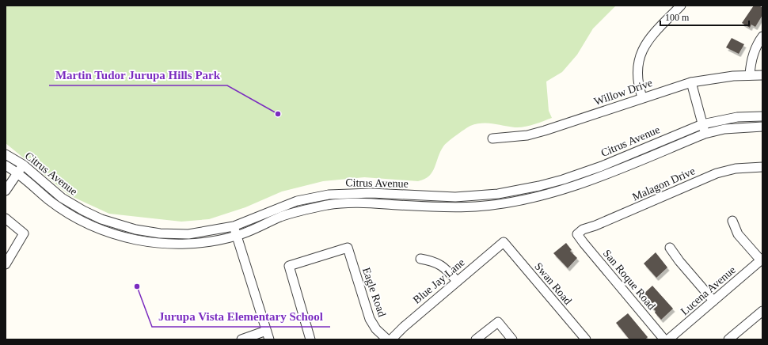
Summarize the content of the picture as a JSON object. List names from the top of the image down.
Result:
{
  "streets": {
    "street": [
      "Willow Drive",
      "Citrus Avenue",
      "Malagon Drive",
      "San Roque Road",
      "Blue Jay Lane",
      "Swan Road",
      "Lucena Avenue",
      "Eagle Road"
    ]
  },
  "crossings": [
    ["Malagon Drive", "San Roque Road"],
    ["Blue Jay Lane", "Swan Road"]
  ],
  "places": ["Martin Tudor Jurupa Hills Park", "Jurupa Vista Elementary School"],
  "scale_bar": "100 m"
}
